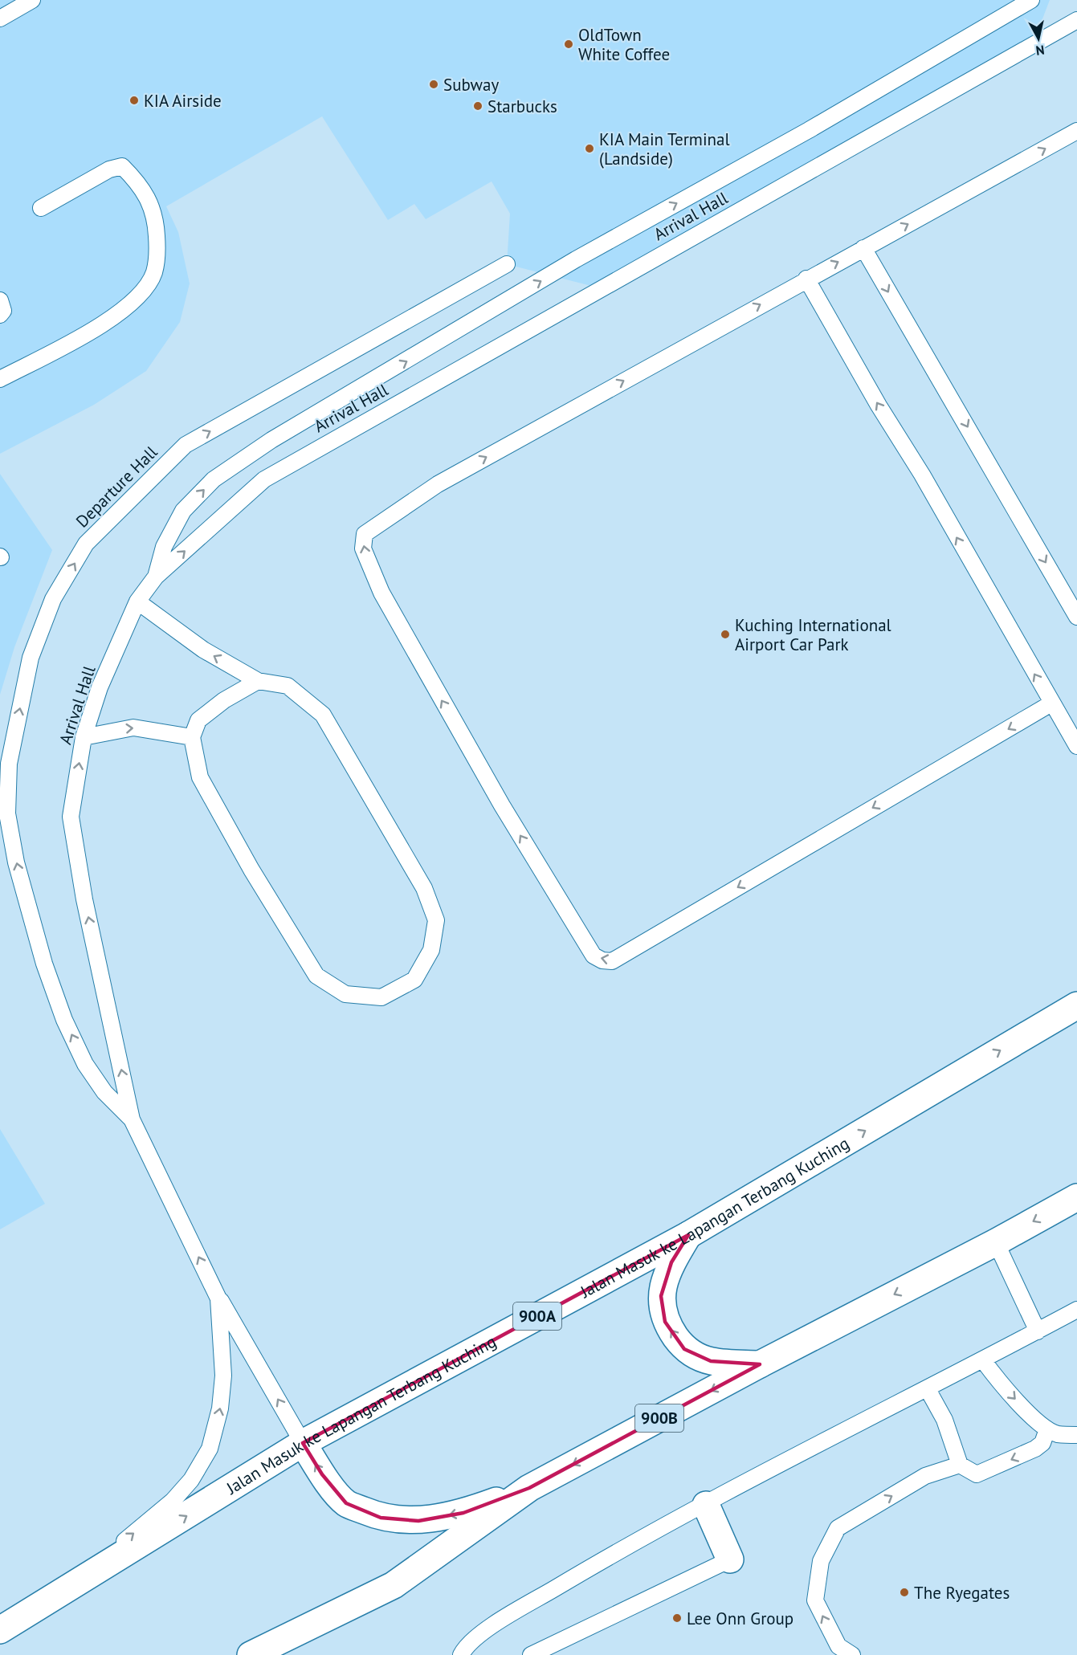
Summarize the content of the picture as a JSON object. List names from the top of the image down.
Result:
{
  "streets": {
    "main road": ["Jalan Masuk ke Lapangan Terbang Kuching", "900A", "900B"],
    "lane": ["Arrival Hall", "Departure Hall"]
  },
  "crossings": [
    ["Arrival Hall", "Departure Hall"]
  ],
  "one_way": ["Departure Hall"],
  "places": [
    "OldTown White Coffee",
    "Subway",
    "KIA Airside",
    "Starbucks",
    "KIA Main Terminal (Landside)",
    "Kuching International Airport Car Park",
    "The Ryegates",
    "Lee Onn Group"
  ],
  "north": "bottom"
}
